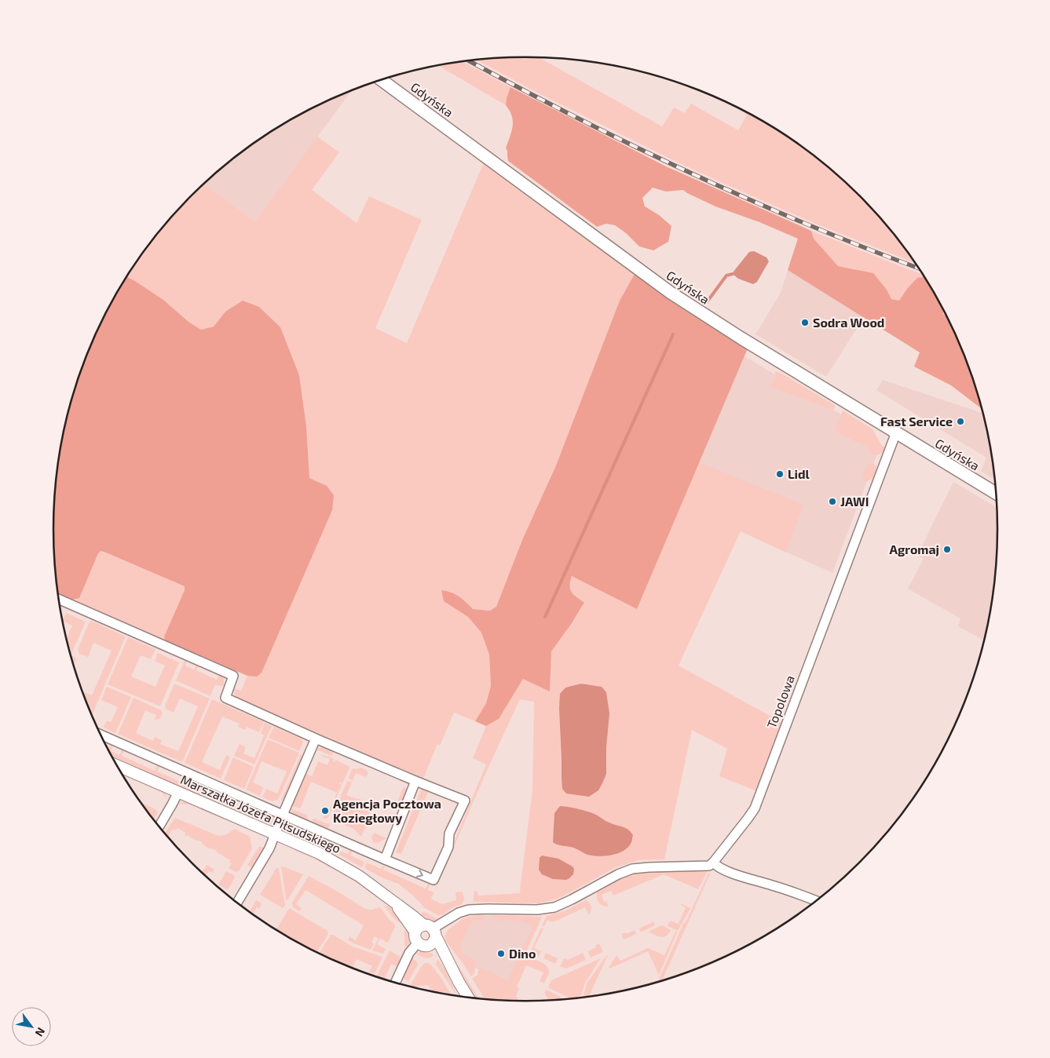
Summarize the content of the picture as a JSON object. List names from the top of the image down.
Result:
{
  "streets": {
    "main road": ["Gdyńska"],
    "street": ["Topolowa", "Marszałka Józefa Piłsudskiego"]
  },
  "crossings": [
    ["Gdyńska", "Topolowa"]
  ],
  "places": [
    "Sodra Wood",
    "Fast Service",
    "Lidl",
    "JAWI",
    "Agromaj",
    "Agencja Pocztowa Koziegłowy",
    "Dino"
  ],
  "north": "bottom right"
}
